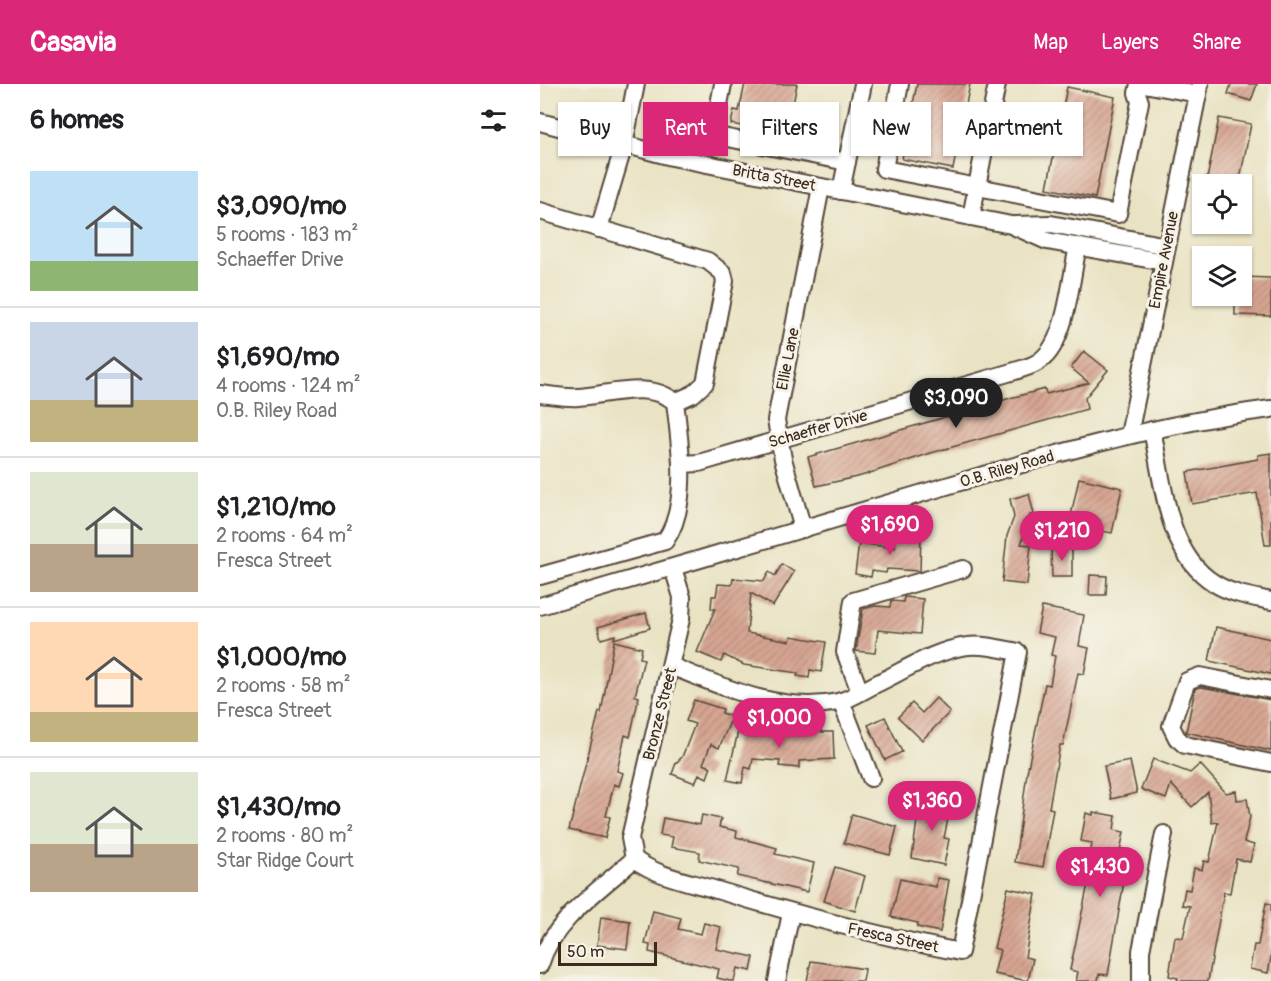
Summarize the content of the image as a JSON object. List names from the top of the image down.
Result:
{
  "streets": {
    "street": [
      "Britta Street",
      "Empire Avenue",
      "Ellie Lane",
      "Schaeffer Drive",
      "O.B. Riley Road",
      "Bronze Street",
      "Fresca Street"
    ]
  },
  "crossings": [
    ["Britta Street", "Empire Avenue"],
    ["Britta Street", "Ellie Lane"],
    ["Britta Street", "Schaeffer Drive"],
    ["Empire Avenue", "O.B. Riley Road"],
    ["Ellie Lane", "Schaeffer Drive"],
    ["Ellie Lane", "O.B. Riley Road"],
    ["O.B. Riley Road", "Bronze Street"],
    ["Bronze Street", "Fresca Street"]
  ],
  "scale_bar": "50 m",
  "page": {
    "header": "Casavia",
    "nav": ["Map", "Layers", "Share"],
    "heading": "6 homes",
    "chip": [
      "Buy",
      "Rent",
      "Filters",
      "New",
      "Apartment"
    ],
    "list": [
      {
        "name": "$3,090/mo",
        "note": "5 rooms · 183 m² · Schaeffer Drive"
      },
      {
        "name": "$1,690/mo",
        "note": "4 rooms · 124 m² · O.B. Riley Road"
      },
      {
        "name": "$1,210/mo",
        "note": "2 rooms · 64 m² · Fresca Street"
      },
      {
        "name": "$1,000/mo",
        "note": "2 rooms · 58 m² · Fresca Street"
      },
      {
        "name": "$1,430/mo",
        "note": "2 rooms · 80 m² · Star Ridge Court"
      }
    ],
    "price": [
      "$3,090",
      "$1,690",
      "$1,210",
      "$1,000",
      "$1,360",
      "$1,430"
    ],
    "scale": "50 m"
  }
}
